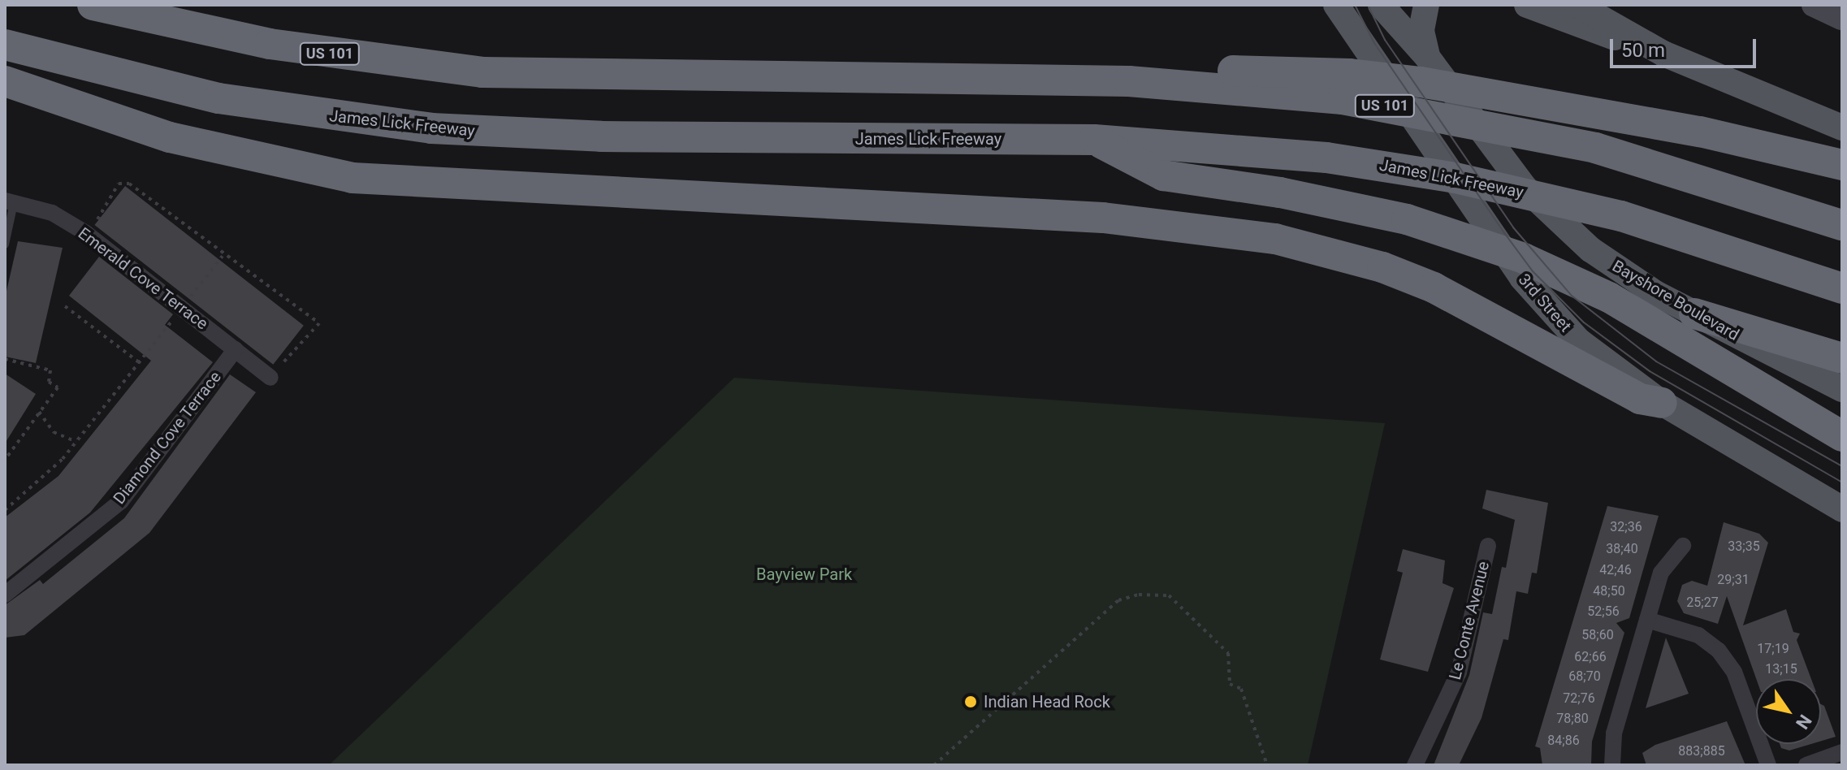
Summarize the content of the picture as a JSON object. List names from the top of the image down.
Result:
{
  "streets": {
    "highway": ["US 101", "James Lick Freeway"],
    "main road": ["Bayshore Boulevard", "3rd Street"],
    "street": ["Emerald Cove Terrace", "Diamond Cove Terrace", "Le Conte Avenue"]
  },
  "crossings": [
    ["Emerald Cove Terrace", "Diamond Cove Terrace"]
  ],
  "parks": ["Bayview Park"],
  "places": ["Indian Head Rock"],
  "house_numbers": [
    "32;36",
    "33;35",
    "38;40",
    "42;46",
    "29;31",
    "48;50",
    "25;27",
    "52;56",
    "58;60",
    "17;19",
    "62;66",
    "13;15",
    "68;70",
    "72;76",
    "78;80",
    "84;86",
    "883;885"
  ],
  "scale_bar": "50 m",
  "north": "bottom right"
}
